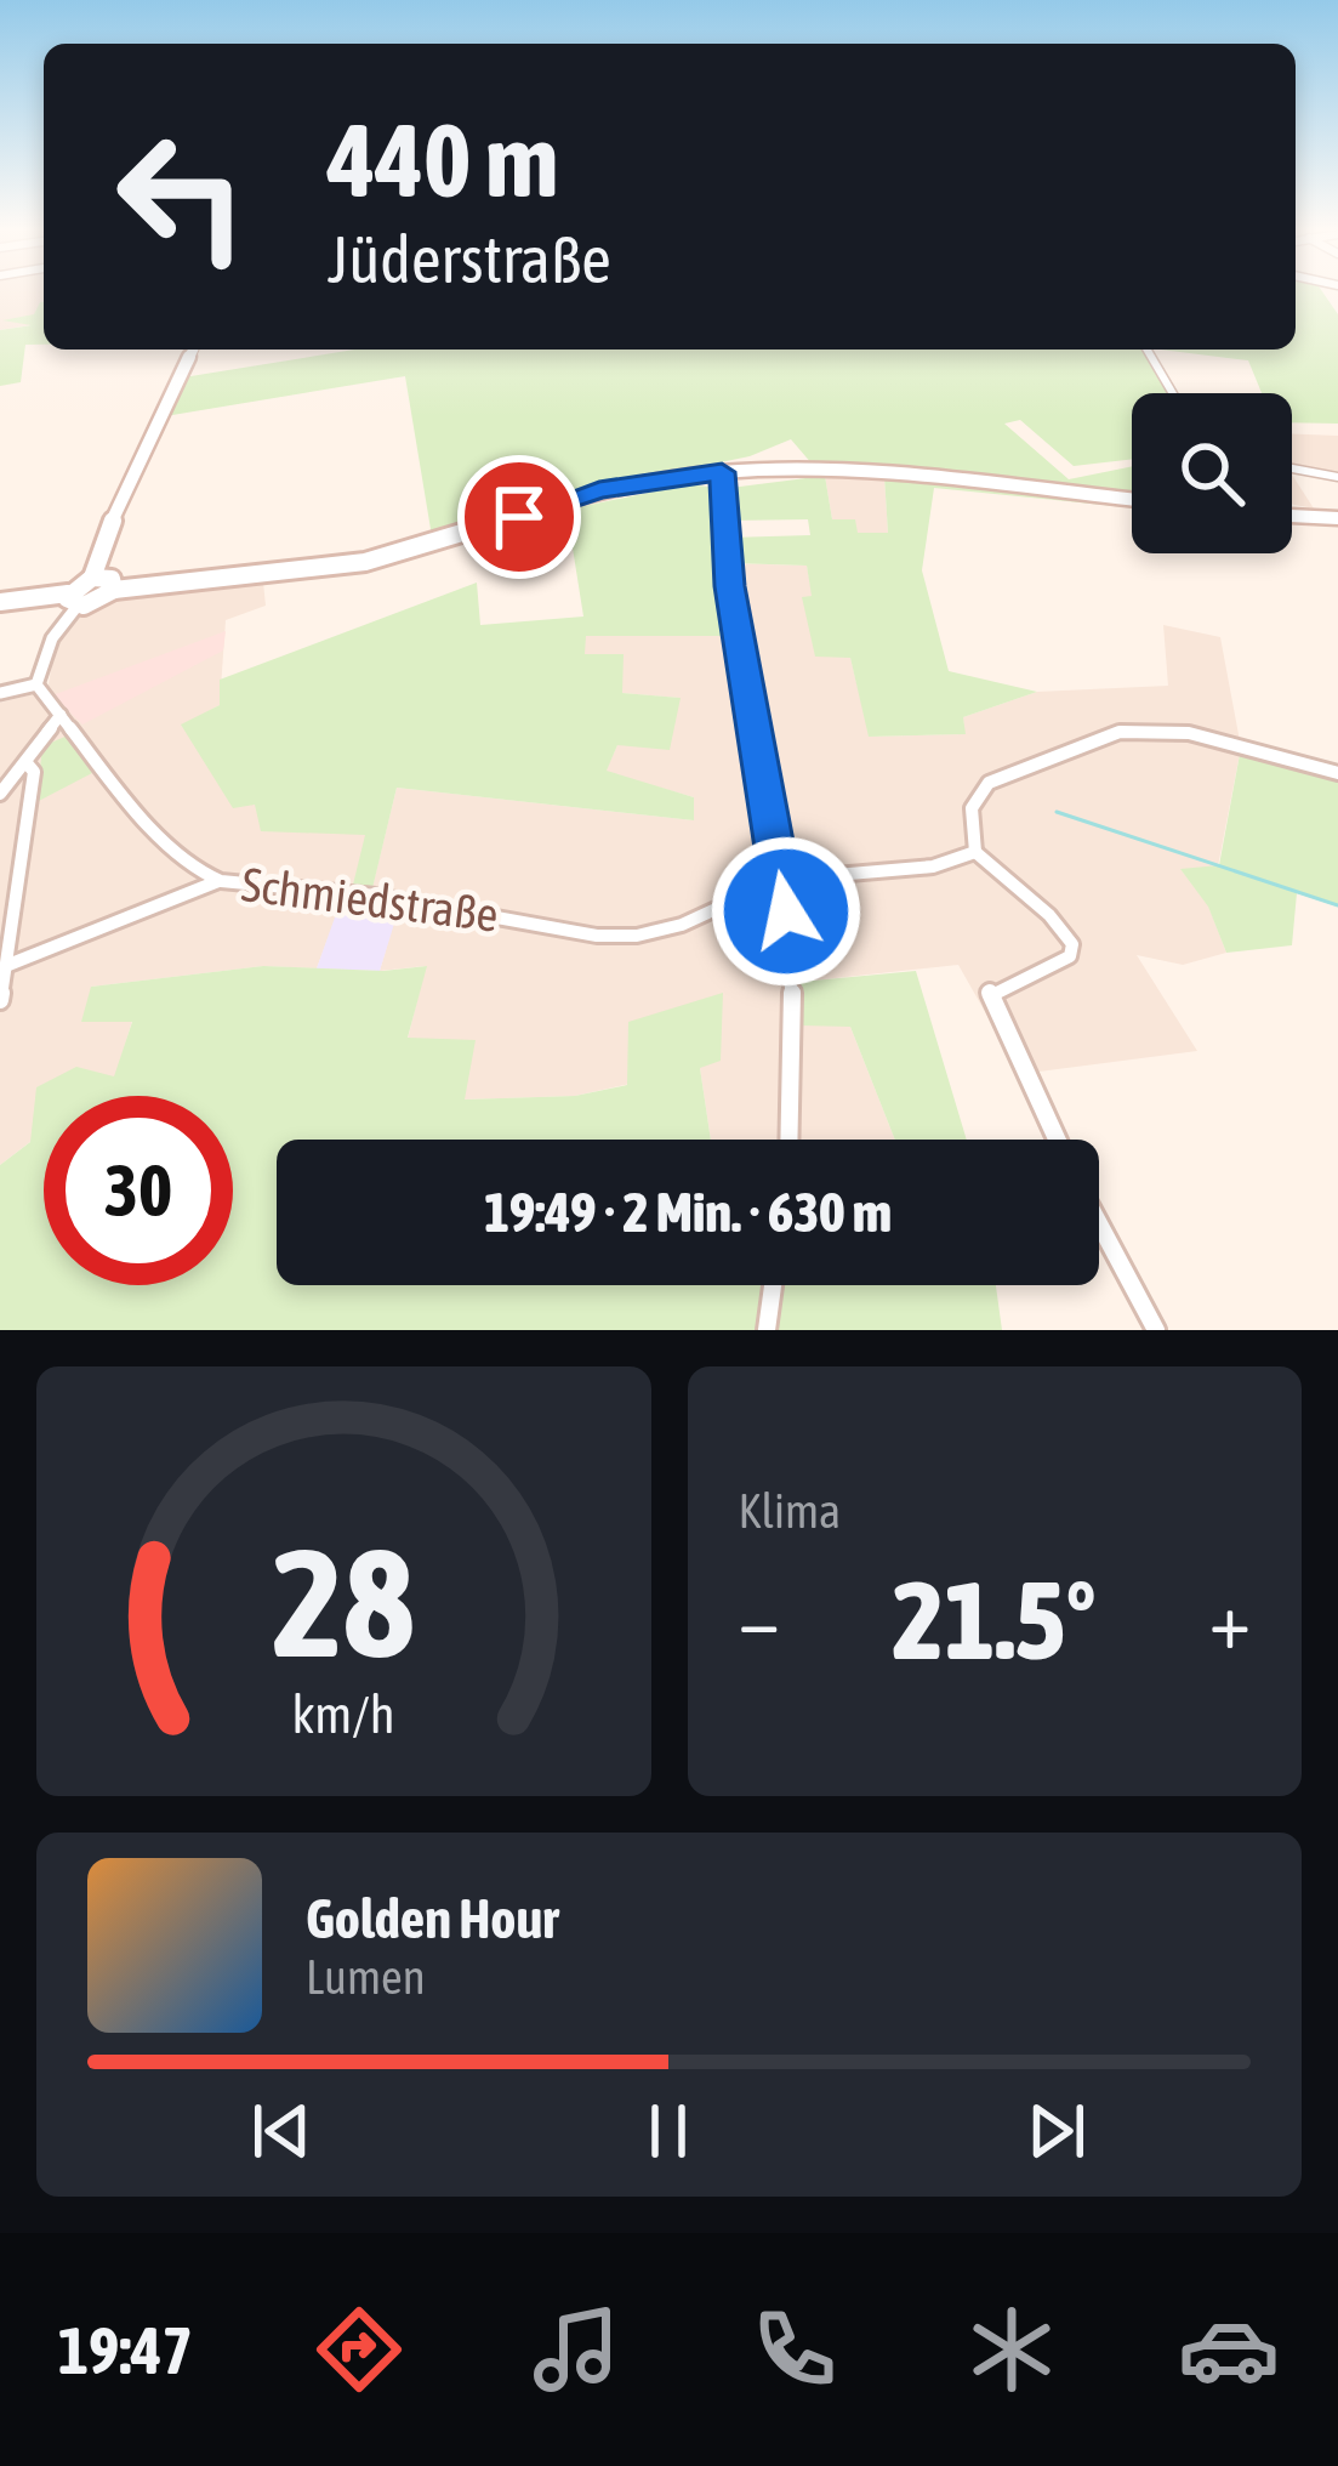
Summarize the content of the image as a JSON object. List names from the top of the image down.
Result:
{
  "streets": {
    "street": ["Schmiedstraße"]
  },
  "page": {
    "turn": ["440 m", "Jüderstraße"],
    "limit": "30",
    "trip": "19:49 · 2 Min. · 630 m",
    "tile": "Klima",
    "heat": ["−", "21.5°", "+"],
    "song": ["Golden Hour", "Lumen"],
    "tabs": "19:47",
    "gauge": ["28", "km/h"]
  }
}
